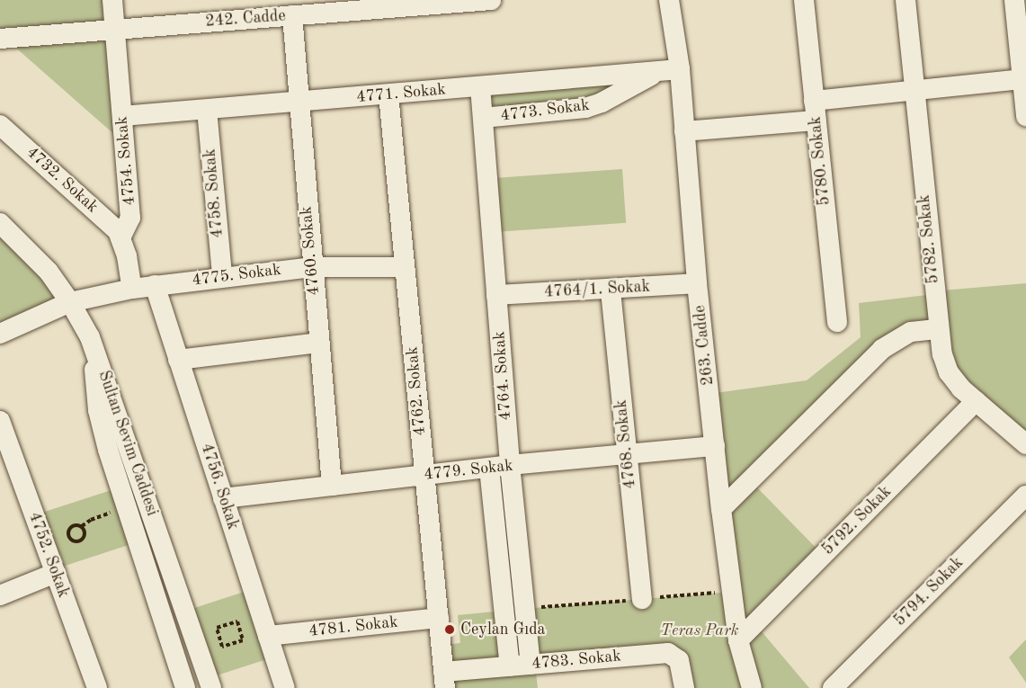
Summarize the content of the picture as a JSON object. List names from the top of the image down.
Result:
{
  "streets": {
    "street": [
      "242. Cadde",
      "4771. Sokak",
      "4773. Sokak",
      "4754. Sokak",
      "5780. Sokak",
      "4732. Sokak",
      "4758. Sokak",
      "5782. Sokak",
      "4760. Sokak",
      "4775. Sokak",
      "4764/1. Sokak",
      "263. Cadde",
      "4764. Sokak",
      "4762. Sokak",
      "Sultan Sevim Caddesi",
      "4768. Sokak",
      "4779. Sokak",
      "4756. Sokak",
      "5792. Sokak",
      "4752. Sokak",
      "5794. Sokak",
      "4781. Sokak",
      "4783. Sokak"
    ]
  },
  "crossings": [
    ["242. Cadde", "4754. Sokak"],
    ["242. Cadde", "4760. Sokak"],
    ["4771. Sokak", "4773. Sokak"],
    ["4771. Sokak", "4754. Sokak"],
    ["4771. Sokak", "4758. Sokak"],
    ["4771. Sokak", "4760. Sokak"],
    ["4771. Sokak", "263. Cadde"],
    ["4771. Sokak", "4764. Sokak"],
    ["4771. Sokak", "4762. Sokak"],
    ["4773. Sokak", "263. Cadde"],
    ["4773. Sokak", "4764. Sokak"],
    ["4754. Sokak", "4732. Sokak"],
    ["4758. Sokak", "4775. Sokak"],
    ["5782. Sokak", "5792. Sokak"],
    ["4760. Sokak", "4775. Sokak"],
    ["4760. Sokak", "4779. Sokak"],
    ["4775. Sokak", "4762. Sokak"],
    ["4775. Sokak", "Sultan Sevim Caddesi"],
    ["4775. Sokak", "4756. Sokak"],
    ["4764/1. Sokak", "263. Cadde"],
    ["4764/1. Sokak", "4764. Sokak"],
    ["4764/1. Sokak", "4768. Sokak"],
    ["263. Cadde", "4779. Sokak"],
    ["263. Cadde", "5792. Sokak"],
    ["4764. Sokak", "4779. Sokak"],
    ["4764. Sokak", "4783. Sokak"],
    ["4762. Sokak", "4779. Sokak"],
    ["4762. Sokak", "4781. Sokak"],
    ["4762. Sokak", "4783. Sokak"],
    ["4768. Sokak", "4779. Sokak"],
    ["4779. Sokak", "4756. Sokak"],
    ["4756. Sokak", "4781. Sokak"]
  ],
  "parks": ["Teras Park"],
  "places": ["Ceylan Gıda"]
}
